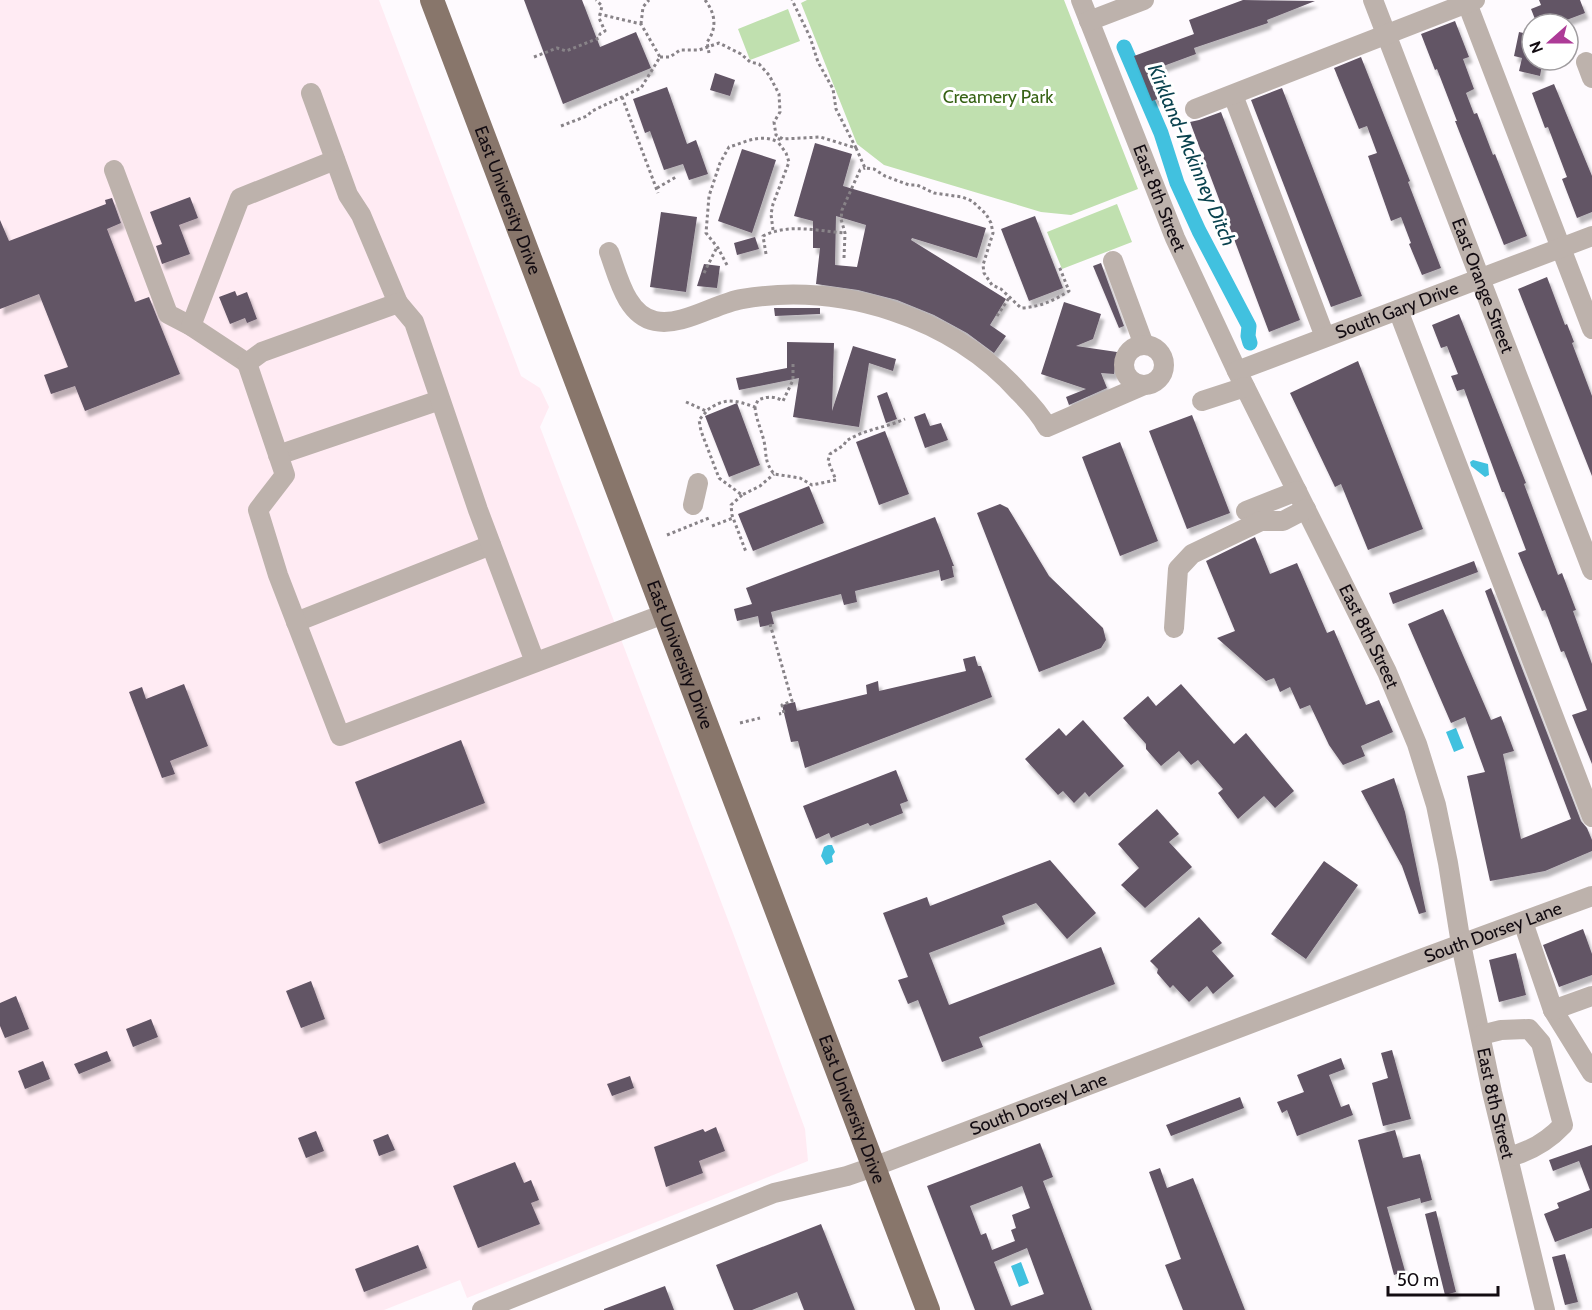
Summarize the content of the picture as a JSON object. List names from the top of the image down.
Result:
{
  "streets": {
    "main road": ["East University Drive"],
    "street": [
      "East 8th Street",
      "East Orange Street",
      "South Gary Drive",
      "South Dorsey Lane"
    ]
  },
  "crossings": [
    ["East 8th Street", "South Gary Drive"],
    ["East 8th Street", "South Dorsey Lane"],
    ["East University Drive", "South Dorsey Lane"],
    ["East Orange Street", "South Gary Drive"]
  ],
  "water": ["Kirkland-Mckinney Ditch"],
  "parks": ["Creamery Park"],
  "scale_bar": "50 m",
  "north": "left"
}
